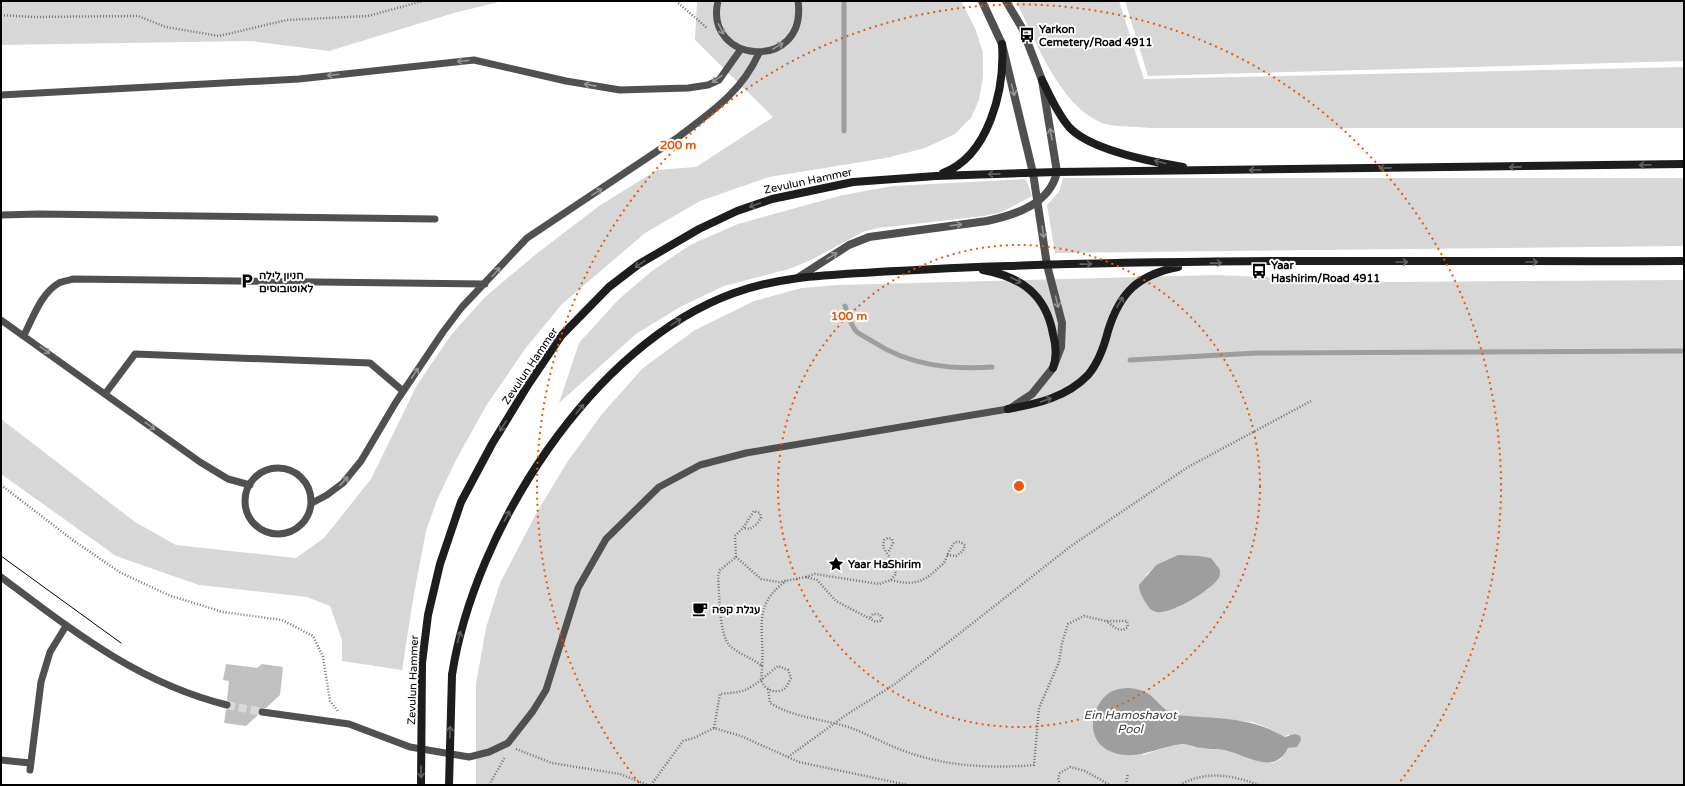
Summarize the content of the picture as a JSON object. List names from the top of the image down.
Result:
{
  "streets": {
    "main road": ["Zevulun Hammer"]
  },
  "water": ["Ein Hamoshavot Pool"],
  "places": {
    "bus stop": ["Yarkon Cemetery/Road 4911", "Yaar Hashirim/Road 4911"],
    "parking": ["חניון לילה לאוטובוסים"],
    "place": ["Yaar HaShirim"],
    "cafe": ["עגלת קפה"]
  },
  "rings": ["200 m", "100 m"]
}
